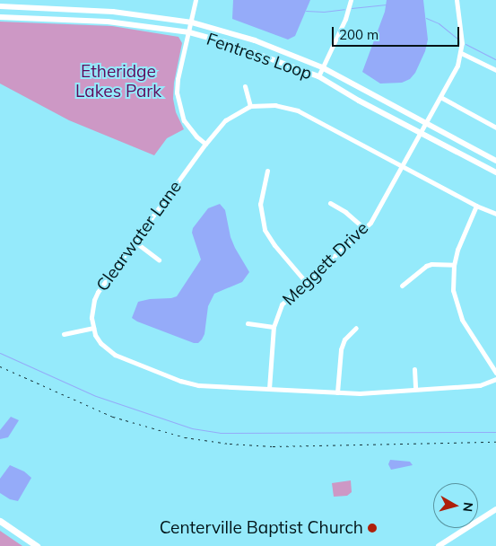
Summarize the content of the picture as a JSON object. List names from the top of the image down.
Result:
{
  "streets": {
    "street": ["Fentress Loop", "Clearwater Lane", "Meggett Drive"]
  },
  "crossings": [
    ["Fentress Loop", "Meggett Drive"],
    ["Clearwater Lane", "Meggett Drive"]
  ],
  "parks": ["Etheridge Lakes Park"],
  "places": ["Centerville Baptist Church"],
  "scale_bar": "200 m",
  "north": "right"
}
